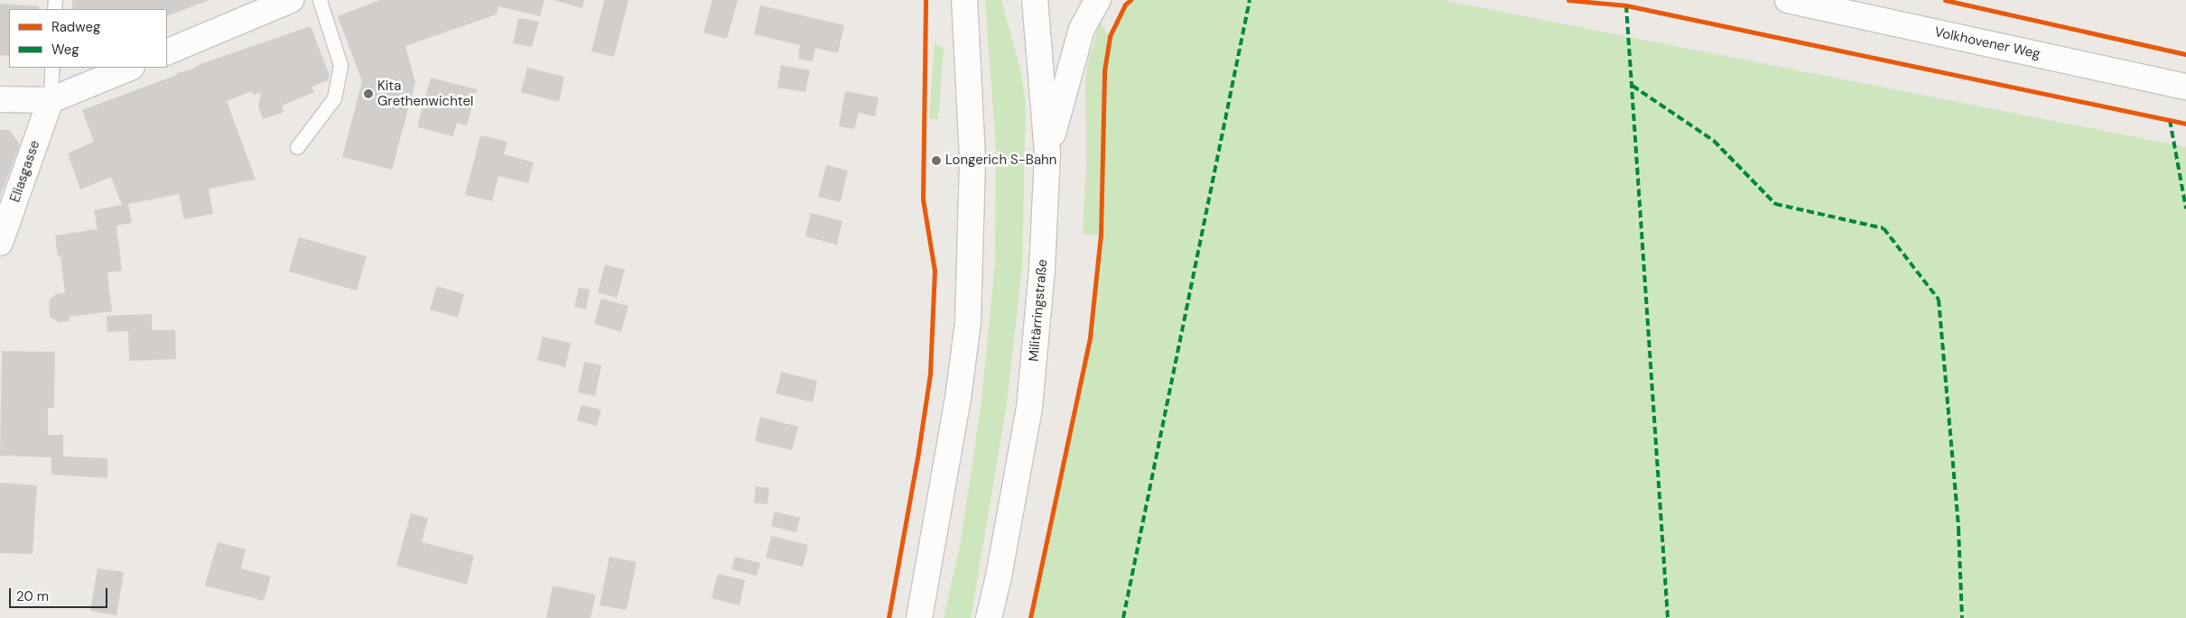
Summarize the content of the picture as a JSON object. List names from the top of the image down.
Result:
{
  "streets": {
    "main road": ["Volkhovener Weg", "Eliasgasse", "Militärringstraße"]
  },
  "places": ["Kita Grethenwichtel", "Longerich S-Bahn"],
  "legend": ["Radweg", "Weg"],
  "scale_bar": "20 m"
}
